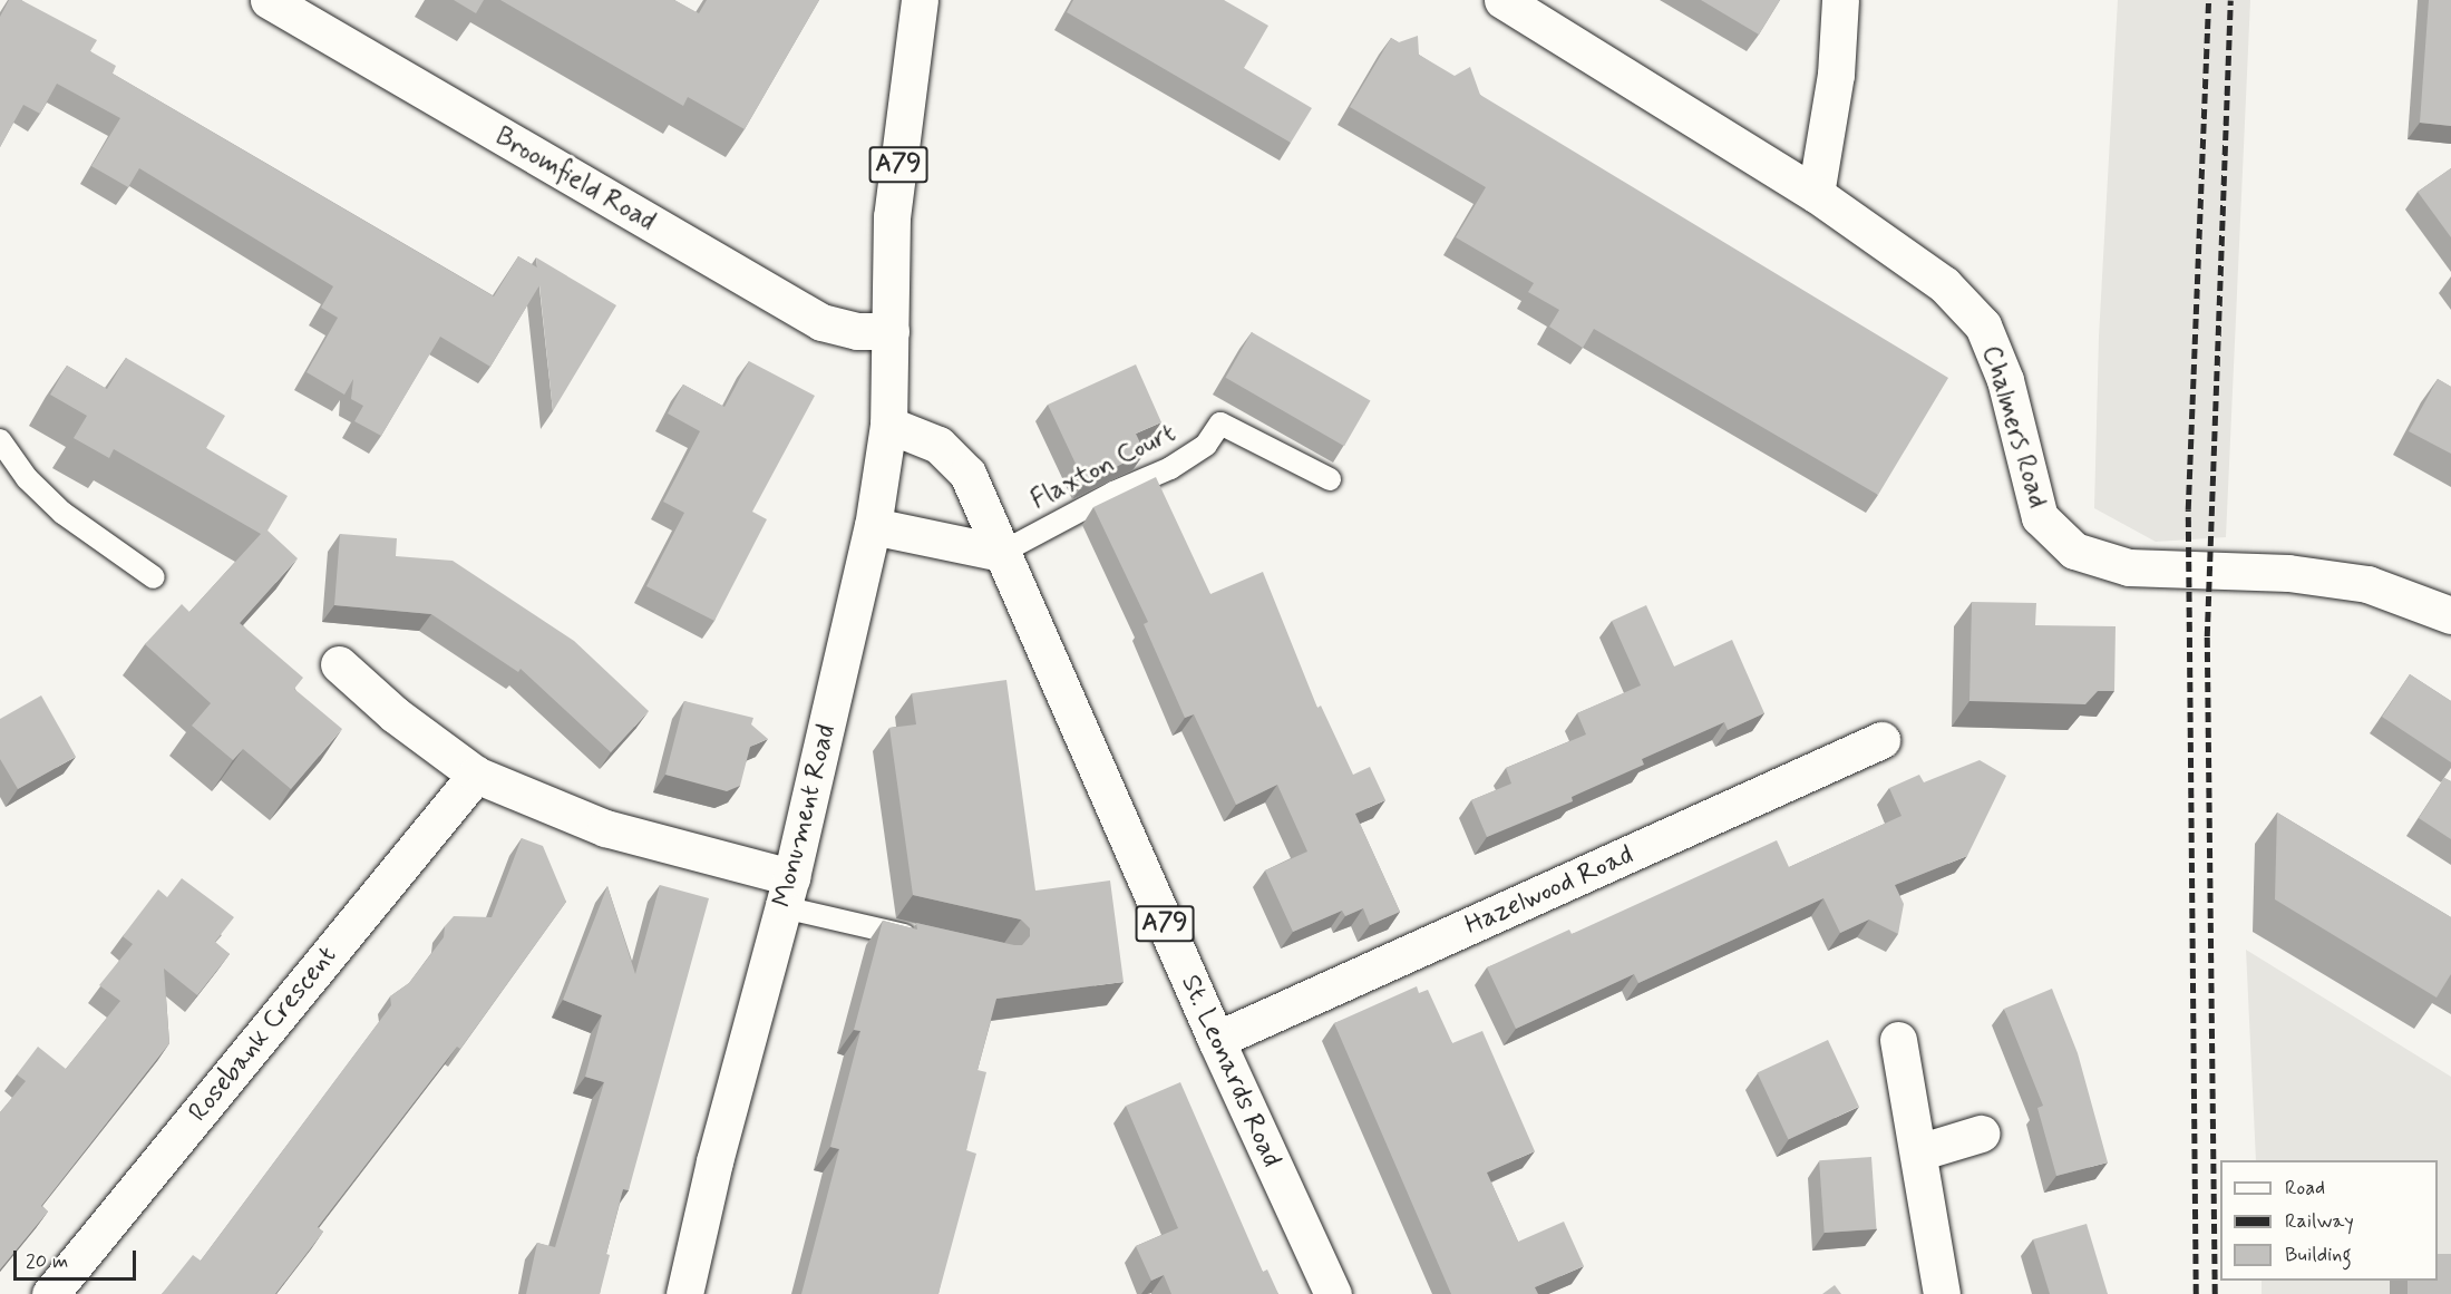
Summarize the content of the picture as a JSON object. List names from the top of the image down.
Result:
{
  "streets": {
    "street": [
      "A79",
      "Broomfield Road",
      "Chalmers Road",
      "Monument Road",
      "Hazelwood Road",
      "Rosebank Crescent",
      "St. Leonards Road"
    ],
    "lane": ["Flaxton Court"]
  },
  "crossings": [
    ["A79", "Broomfield Road"],
    ["A79", "Monument Road"],
    ["Broomfield Road", "Monument Road"],
    ["Flaxton Court", "St. Leonards Road"],
    ["Monument Road", "St. Leonards Road"],
    ["Hazelwood Road", "St. Leonards Road"]
  ],
  "legend": ["Road", "Railway", "Building"],
  "scale_bar": "20 m"
}
